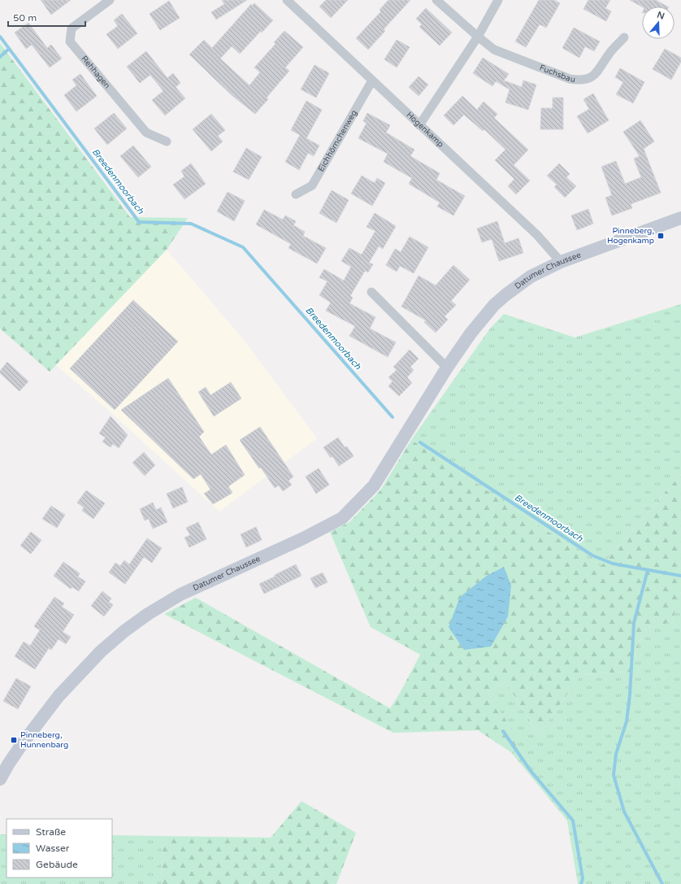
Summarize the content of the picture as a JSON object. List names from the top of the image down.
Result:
{
  "streets": {
    "street": [
      "Rehhagen",
      "Fuchsbau",
      "Hogenkamp",
      "Eichhörnchenweg",
      "Datumer Chaussee"
    ]
  },
  "crossings": [
    ["Hogenkamp", "Eichhörnchenweg"],
    ["Hogenkamp", "Datumer Chaussee"]
  ],
  "water": ["Breedenmoorbach"],
  "places": {
    "transit": ["Pinneberg, Hogenkamp", "Pinneberg, Hunnenbarg"]
  },
  "legend": ["Straße", "Wasser", "Gebäude"],
  "scale_bar": "50 m",
  "north": "top"
}
